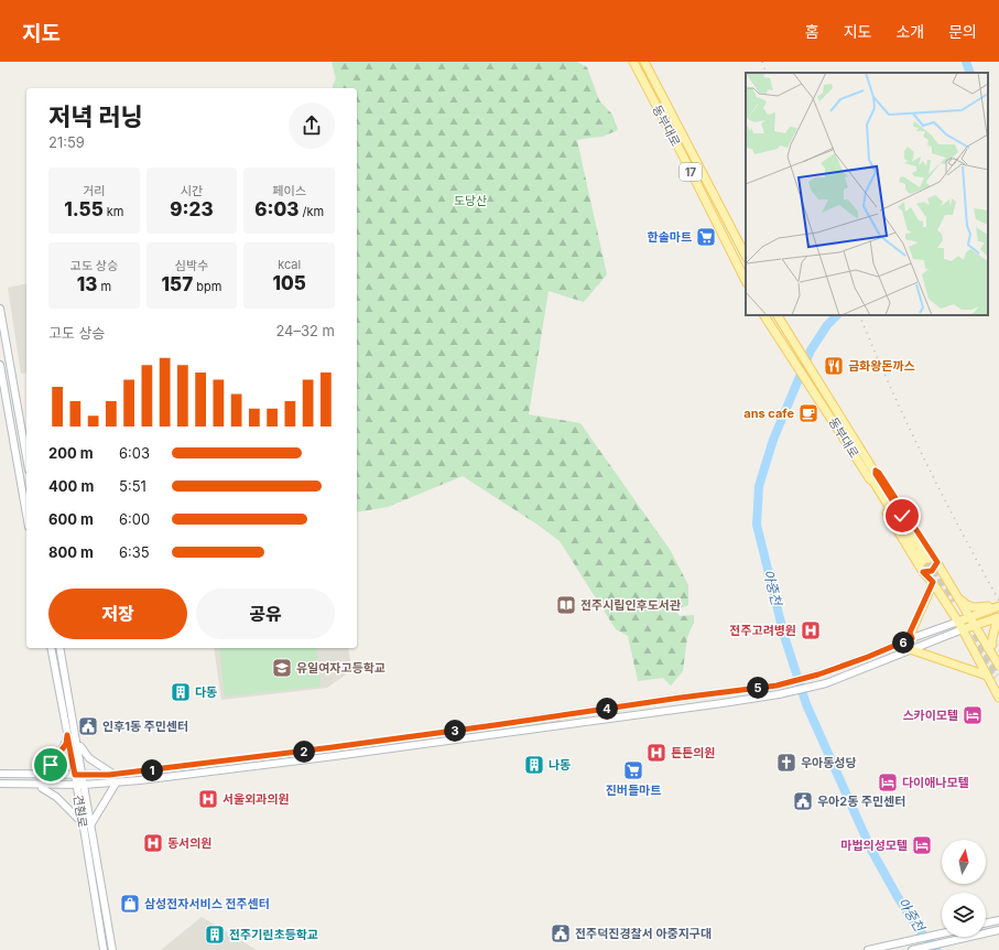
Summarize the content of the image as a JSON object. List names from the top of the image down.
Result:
{
  "streets": {
    "main road": ["동부대로", "17"],
    "street": ["견훤로"]
  },
  "water": ["아중천"],
  "parks": ["도당산"],
  "places": {
    "supermarket": ["한솔마트", "진버들마트"],
    "restaurant": ["금화왕돈까스"],
    "cafe": ["ans cafe"],
    "library": ["전주시립인후도서관"],
    "hospital": [
      "전주고려병원",
      "튼튼의원",
      "서울외과의원",
      "동서의원"
    ],
    "school or university": ["유일여자고등학교"],
    "building": ["다동", "나동", "전주기린초등학교"],
    "hotel": ["스카이모텔", "다이애나모텔", "마법의성모텔"],
    "public building": ["인후1동 주민센터", "우아2동 주민센터", "전주덕진경찰서 아중지구대"],
    "church": ["우아동성당"],
    "shop": ["삼성전자서비스 전주센터"]
  },
  "north": "top",
  "page": {
    "header": "지도",
    "nav": [
      "홈",
      "지도",
      "소개",
      "문의"
    ],
    "heading": ["저녁 러닝", "21:59"],
    "stats": [
      ["거리", "1.55 km"],
      ["시간", "9:23"],
      ["페이스", "6:03 /km"],
      ["고도 상승", "13 m"],
      ["심박수", "157 bpm"],
      ["kcal", "105"]
    ],
    "chart": ["고도 상승", "24–32 m"],
    "list": [
      {
        "name": "200 m",
        "note": "6:03"
      },
      {
        "name": "400 m",
        "note": "5:51"
      },
      {
        "name": "600 m",
        "note": "6:00"
      },
      {
        "name": "800 m",
        "note": "6:35"
      }
    ],
    "buttons": ["저장", "공유"],
    "pins": [
      "6",
      "5",
      "4",
      "3",
      "2",
      "1"
    ]
  }
}
